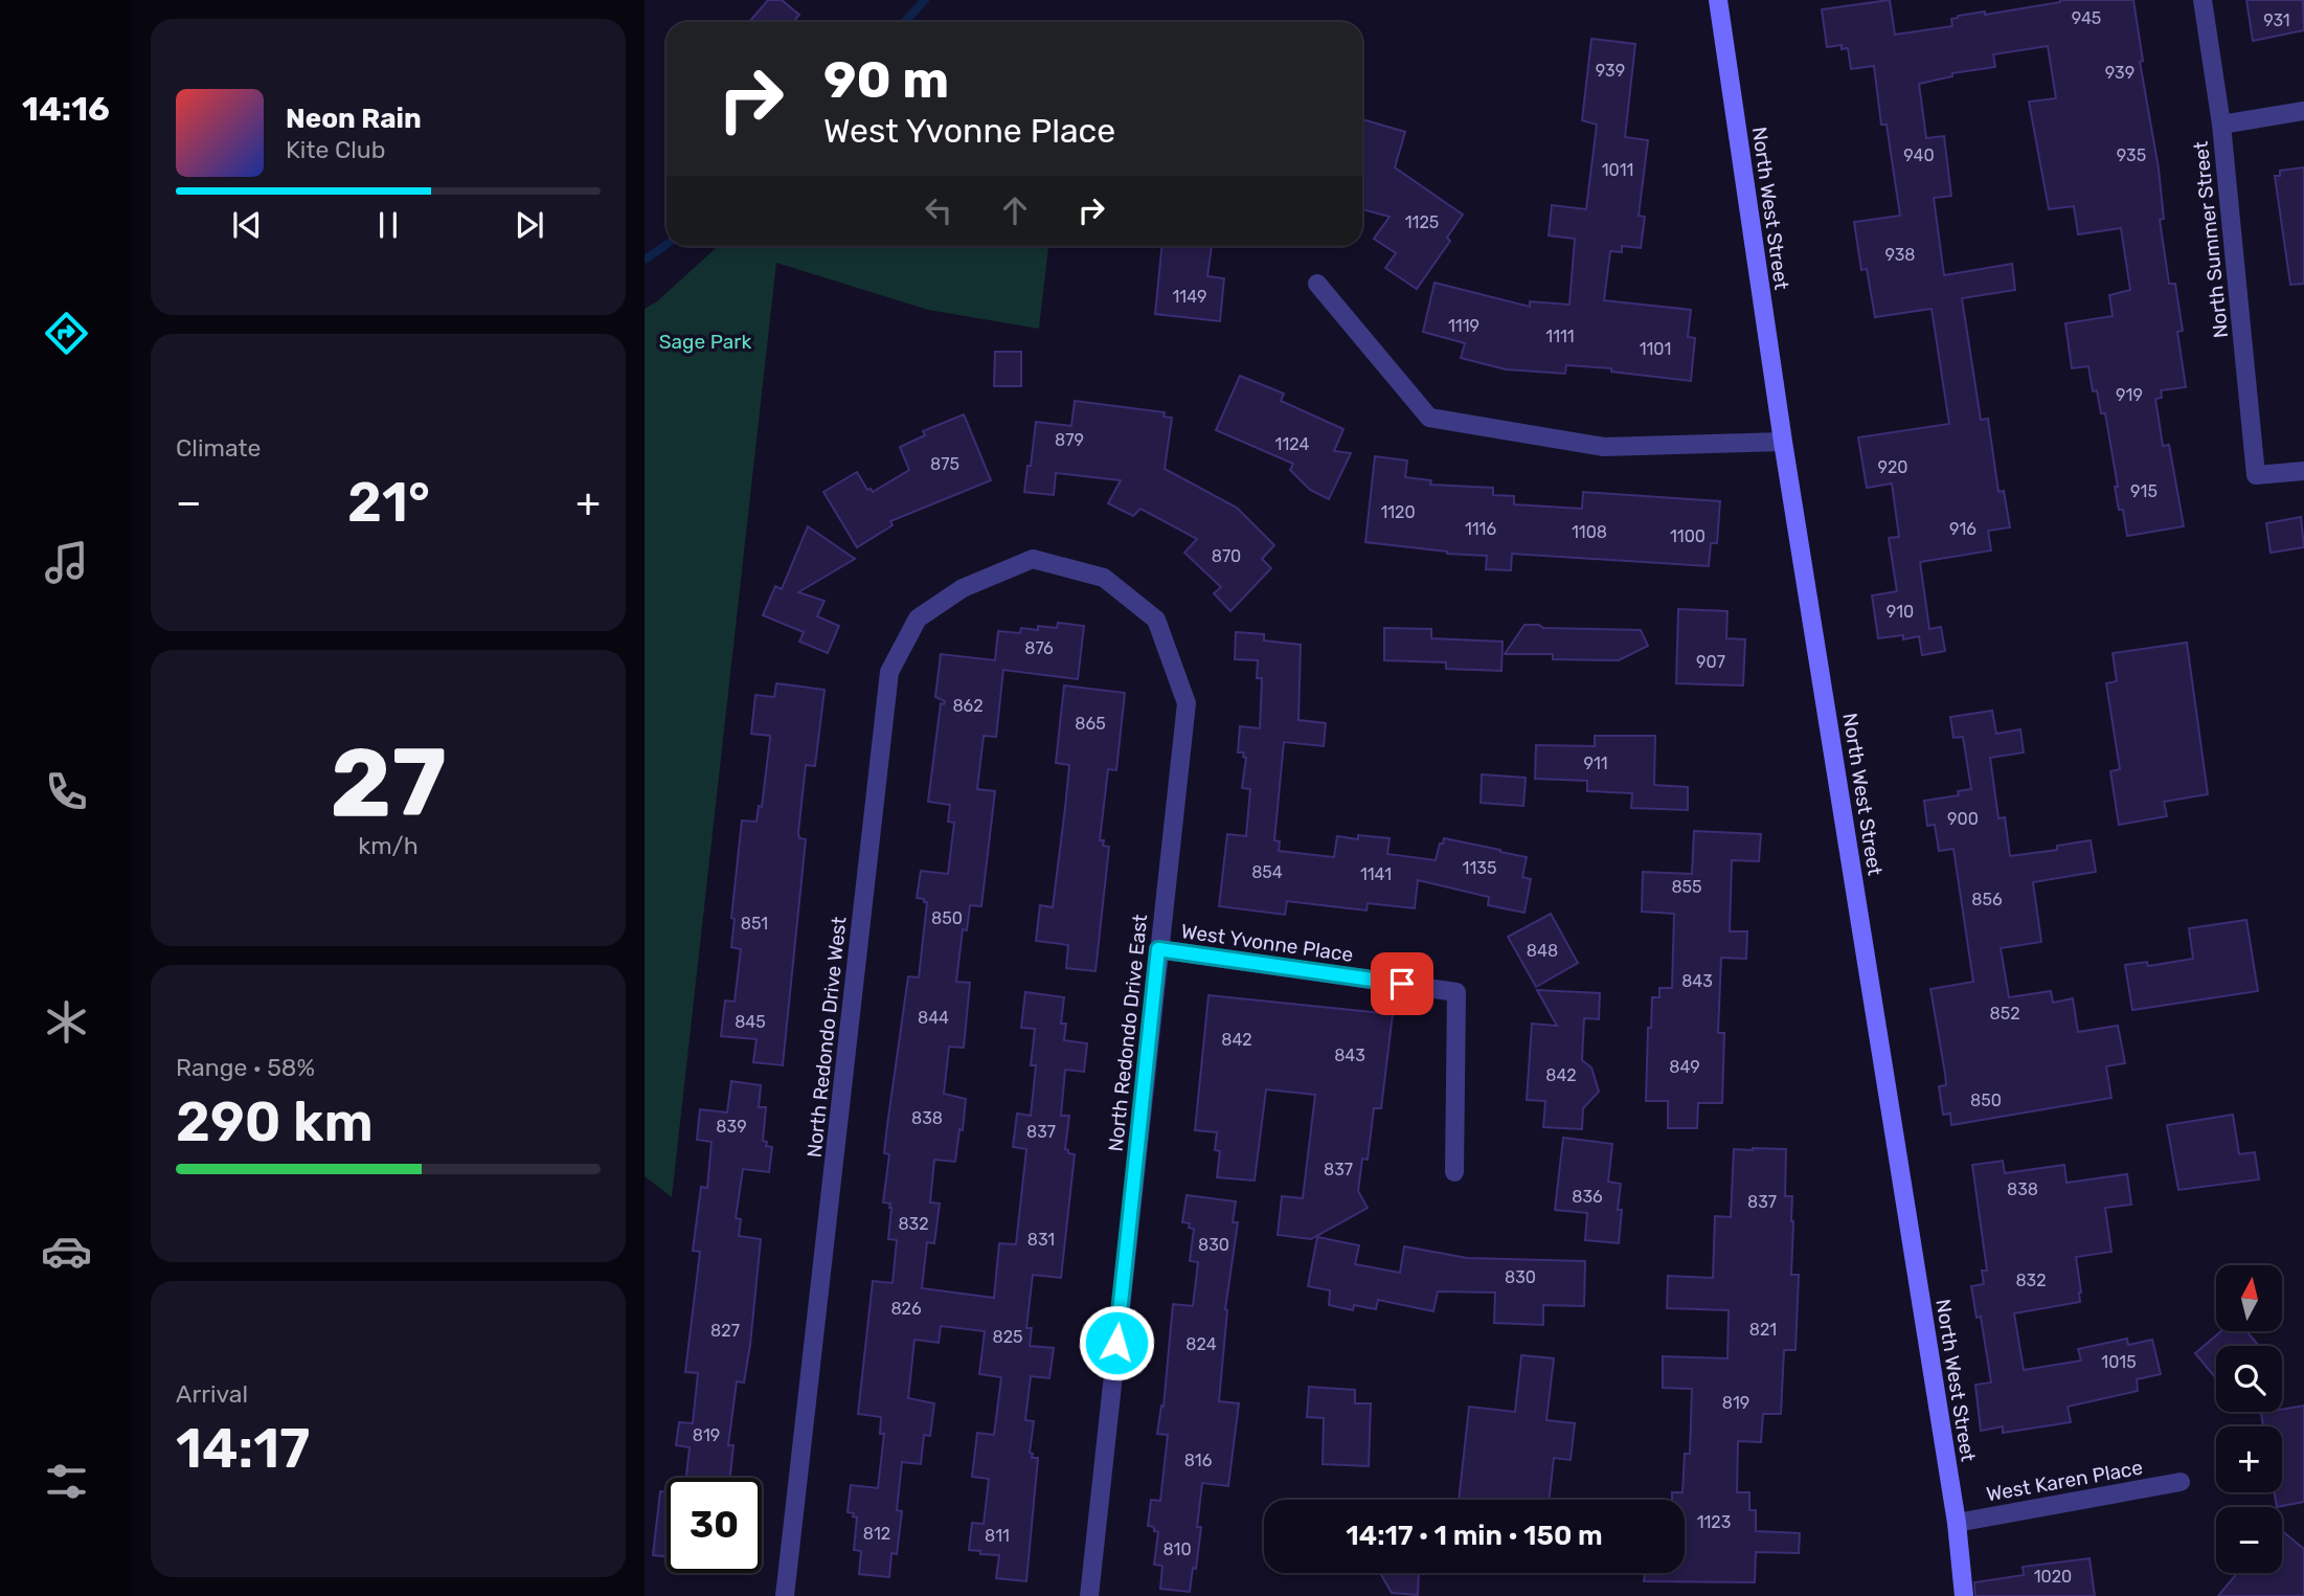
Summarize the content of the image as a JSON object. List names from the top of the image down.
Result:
{
  "streets": {
    "street": [
      "North West Street",
      "North Summer Street",
      "West Yvonne Place",
      "North Redondo Drive East",
      "North Redondo Drive West",
      "West Karen Place"
    ]
  },
  "crossings": [
    ["North West Street", "West Karen Place"],
    ["West Yvonne Place", "North Redondo Drive East"],
    ["North Redondo Drive East", "North Redondo Drive West"]
  ],
  "parks": ["Sage Park"],
  "house_numbers": [
    "945",
    "931",
    "939",
    "939",
    "940",
    "935",
    "1011",
    "1125",
    "938",
    "1149",
    "1119",
    "1111",
    "1101",
    "919",
    "879",
    "1124",
    "875",
    "920",
    "915",
    "1120",
    "1116",
    "916",
    "1108",
    "1100",
    "870",
    "910",
    "876",
    "907",
    "862",
    "865",
    "911",
    "900",
    "1135",
    "854",
    "1141",
    "855",
    "856",
    "850",
    "851",
    "848",
    "843",
    "852",
    "844",
    "845",
    "842",
    "843",
    "849",
    "842",
    "850",
    "838",
    "839",
    "837",
    "837",
    "838",
    "836",
    "837",
    "832",
    "831",
    "830",
    "830",
    "832",
    "826",
    "821",
    "827",
    "825",
    "824",
    "1015",
    "819",
    "819",
    "816",
    "1123",
    "812",
    "811",
    "810",
    "1020"
  ],
  "north": "top",
  "page": {
    "tabs": "14:16",
    "turn": ["90 m", "West Yvonne Place"],
    "song": ["Neon Rain", "Kite Club"],
    "tile": [
      "Climate",
      ["27", "km/h"],
      ["Range · 58%", "290 km"],
      ["Arrival", "14:17"]
    ],
    "heat": ["−", "21°", "+"],
    "map_buttons": ["+", "−"],
    "limit": "30",
    "trip": "14:17 · 1 min · 150 m"
  }
}
